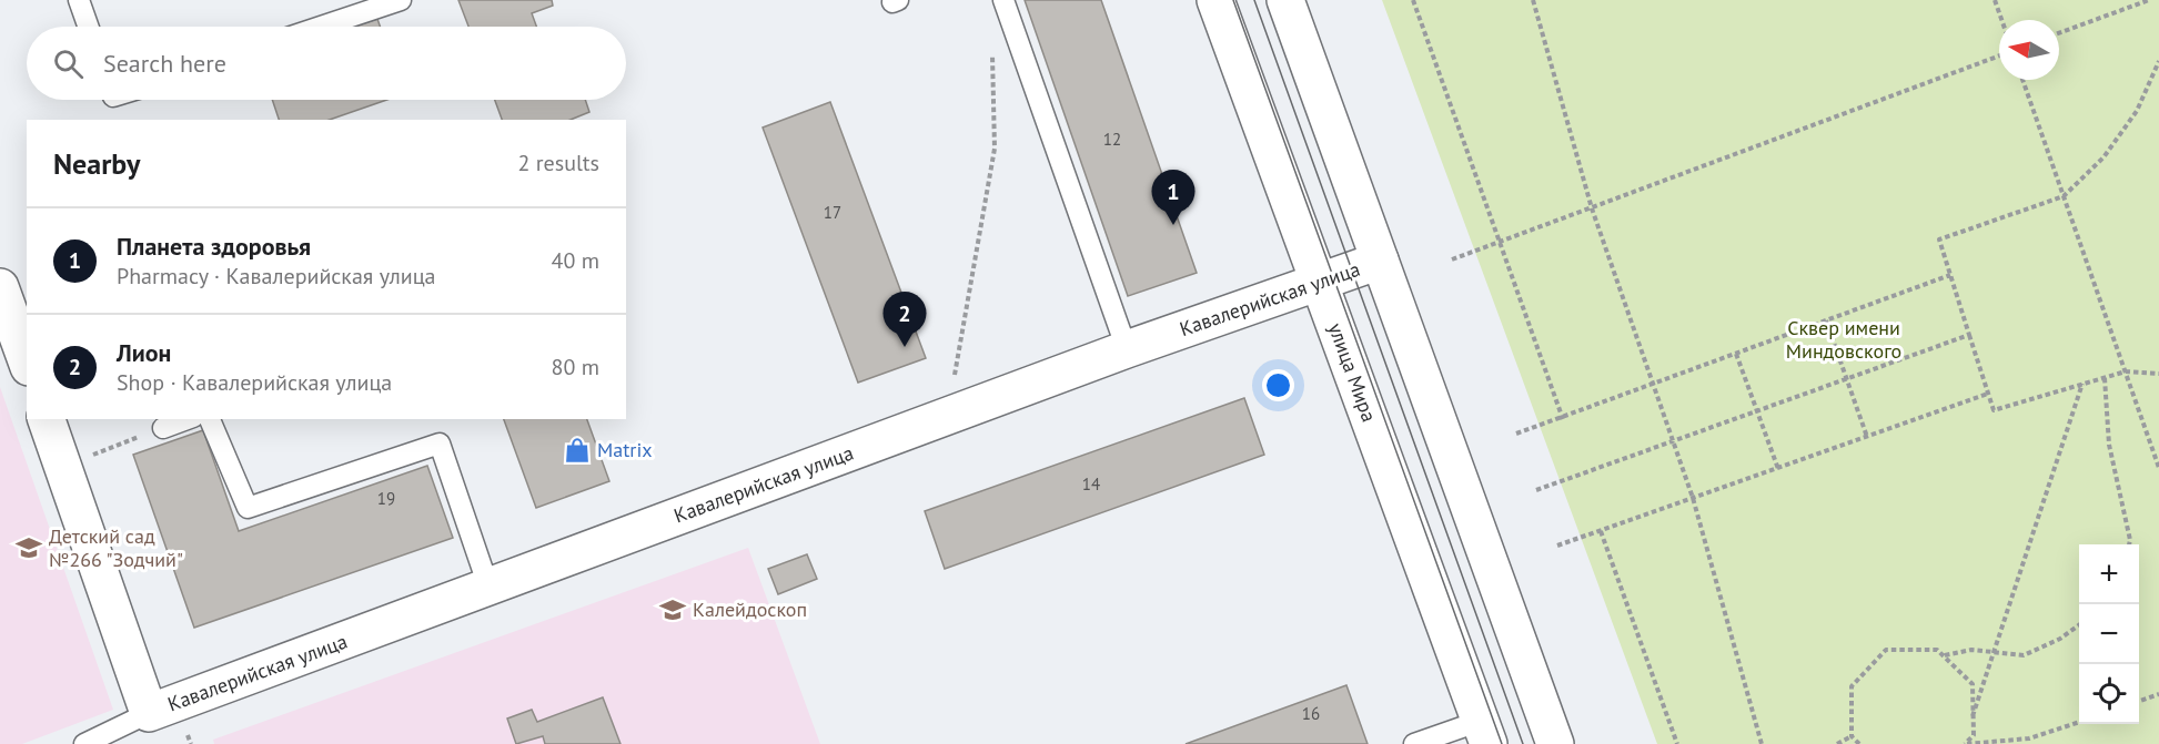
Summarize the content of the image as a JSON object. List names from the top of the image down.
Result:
{
  "streets": {
    "street": ["Кавалерийская улица", "улица Мира"]
  },
  "crossings": [
    ["Кавалерийская улица", "улица Мира"]
  ],
  "parks": ["Сквер имени Миндовского"],
  "places": {
    "shop": ["Matrix"],
    "school or university": ["Детский сад №266 \"Зодчий\"", "Калейдоскоп"]
  },
  "house_numbers": [
    "12",
    "17",
    "14",
    "19",
    "16"
  ],
  "north": "left",
  "page": {
    "search": "Search here",
    "heading": ["Nearby", "2 results"],
    "pins": ["1", "2"],
    "list": [
      {
        "mark": "1",
        "name": "Планета здоровья",
        "note": "Pharmacy · Кавалерийская улица",
        "value": "40 m"
      },
      {
        "mark": "2",
        "name": "Лион",
        "note": "Shop · Кавалерийская улица",
        "value": "80 m"
      }
    ],
    "map_buttons": ["+", "−"]
  }
}
